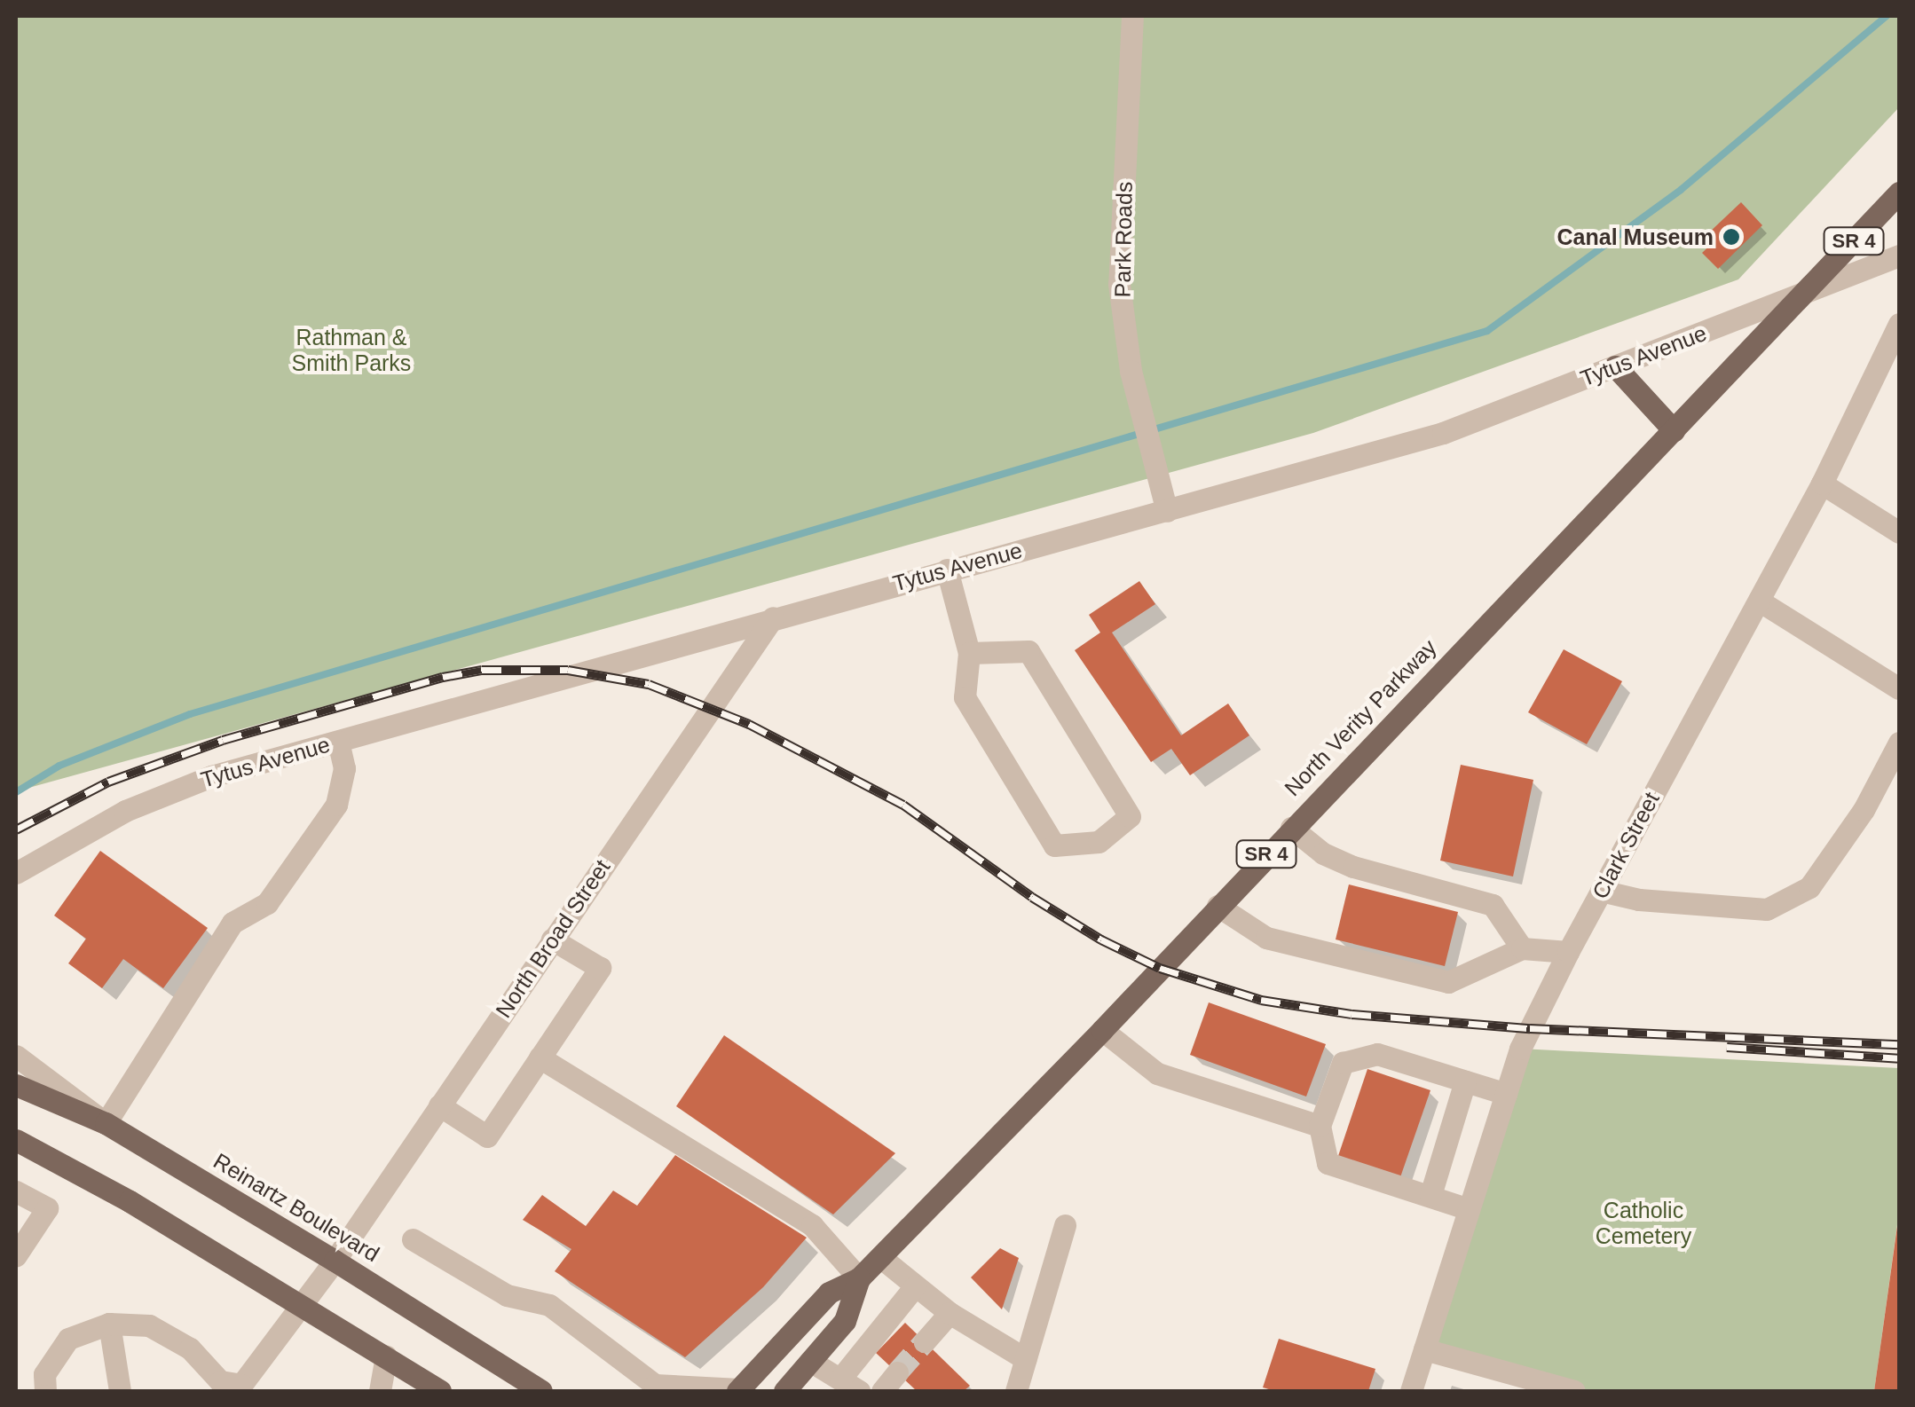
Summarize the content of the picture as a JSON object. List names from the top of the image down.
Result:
{
  "streets": {
    "main road": ["SR 4", "North Verity Parkway", "Reinartz Boulevard"],
    "street": [
      "Park Roads",
      "Tytus Avenue",
      "Clark Street",
      "North Broad Street"
    ]
  },
  "crossings": [
    ["Park Roads", "Tytus Avenue"],
    ["Tytus Avenue", "North Verity Parkway"],
    ["Tytus Avenue", "North Broad Street"],
    ["North Broad Street", "Reinartz Boulevard"]
  ],
  "parks": ["Rathman & Smith Parks", "Catholic Cemetery"],
  "places": ["Canal Museum"]
}
